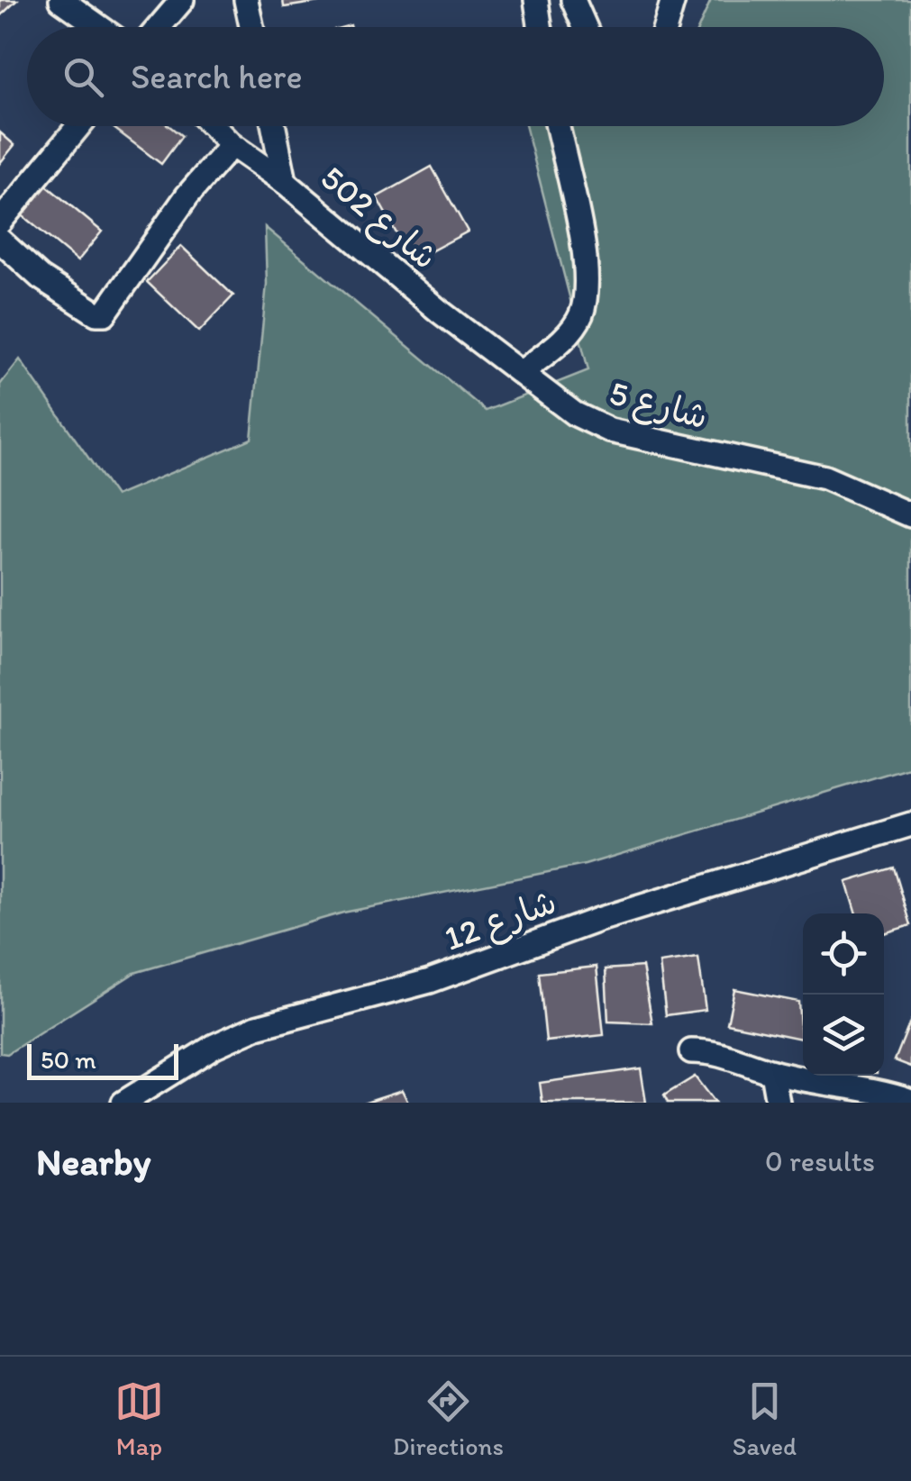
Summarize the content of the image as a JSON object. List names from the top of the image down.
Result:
{
  "streets": {
    "street": ["شارع 502", "شارع 5", "شارع 12"]
  },
  "crossings": [
    ["شارع 502", "شارع 5"]
  ],
  "scale_bar": "50 m",
  "page": {
    "search": "Search here",
    "scale": "50 m",
    "heading": ["Nearby", "0 results"],
    "nav": ["Map", "Directions", "Saved"]
  }
}
